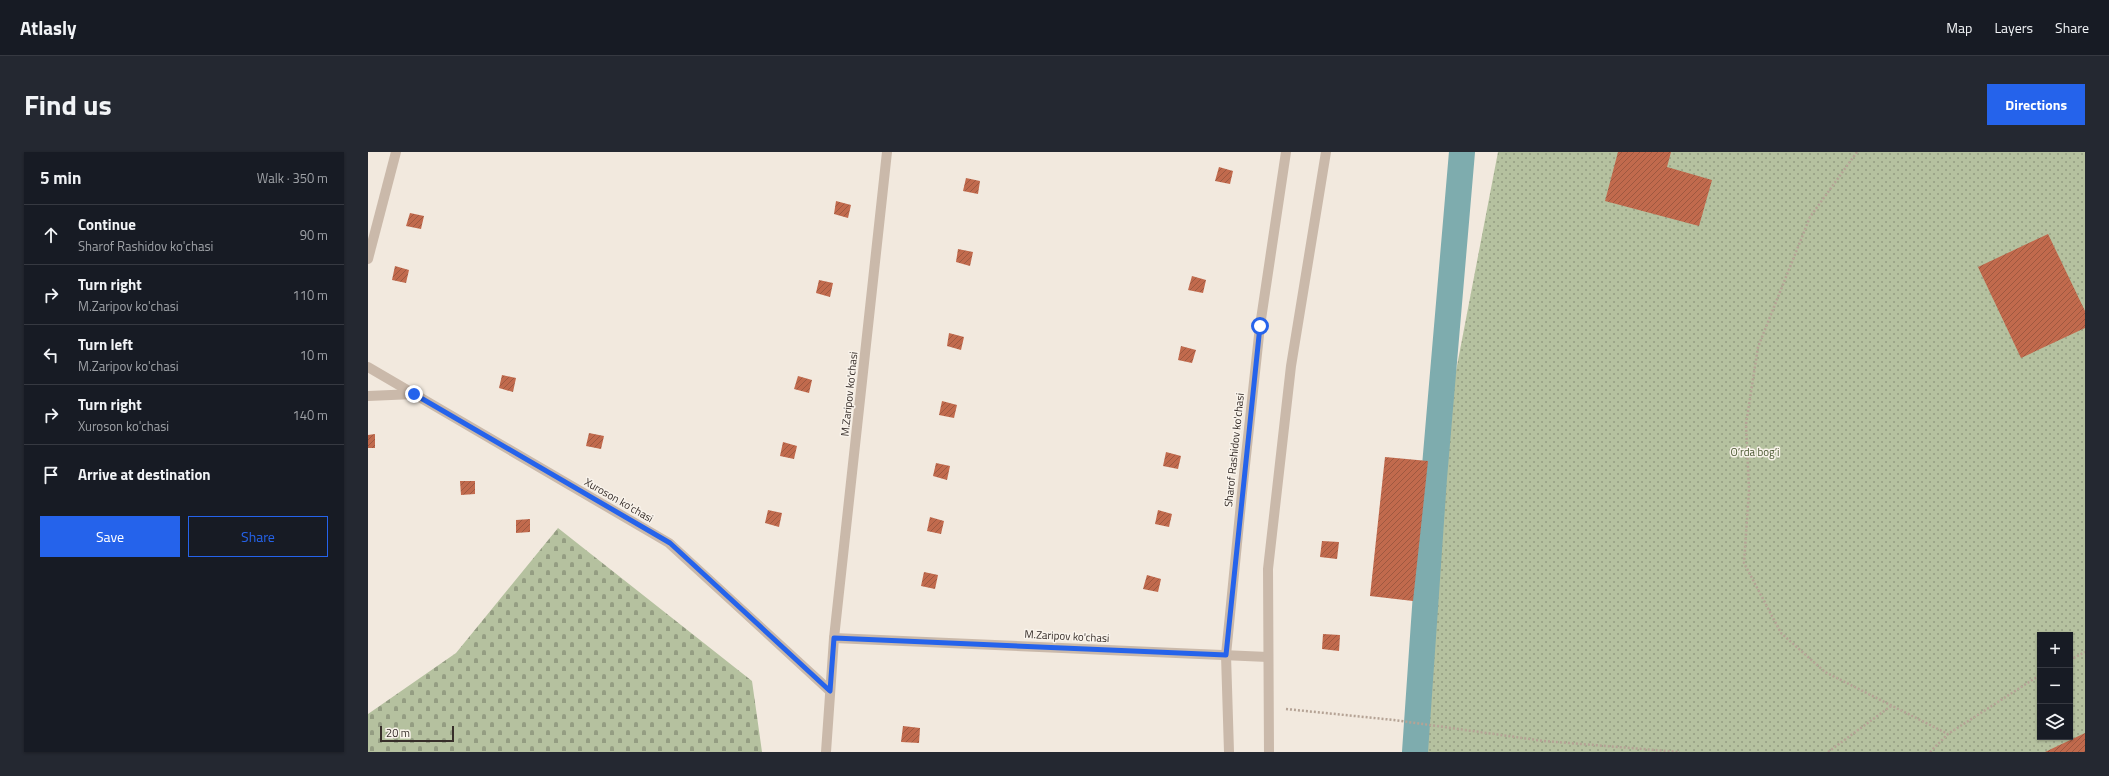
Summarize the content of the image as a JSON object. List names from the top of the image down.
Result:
{
  "streets": {
    "street": ["M.Zaripov ko'chasi", "Sharof Rashidov ko'chasi", "Xuroson ko'chasi"]
  },
  "crossings": [
    ["M.Zaripov ko'chasi", "Sharof Rashidov ko'chasi"],
    ["M.Zaripov ko'chasi", "Xuroson ko'chasi"]
  ],
  "parks": ["O’rda bog’i"],
  "scale_bar": "20 m",
  "page": {
    "header": "Atlasly",
    "nav": ["Map", "Layers", "Share"],
    "title": "Find us",
    "buttons": [
      "Directions",
      ["Save", "Share"]
    ],
    "heading": ["5 min", "Walk · 350 m"],
    "list": [
      ["Continue", "Sharof Rashidov ko'chasi", "90 m"],
      ["Turn right", "M.Zaripov ko'chasi", "110 m"],
      ["Turn left", "M.Zaripov ko'chasi", "10 m"],
      ["Turn right", "Xuroson ko'chasi", "140 m"],
      "Arrive at destination"
    ],
    "map_buttons": ["+", "−"],
    "scale": "20 m"
  }
}
